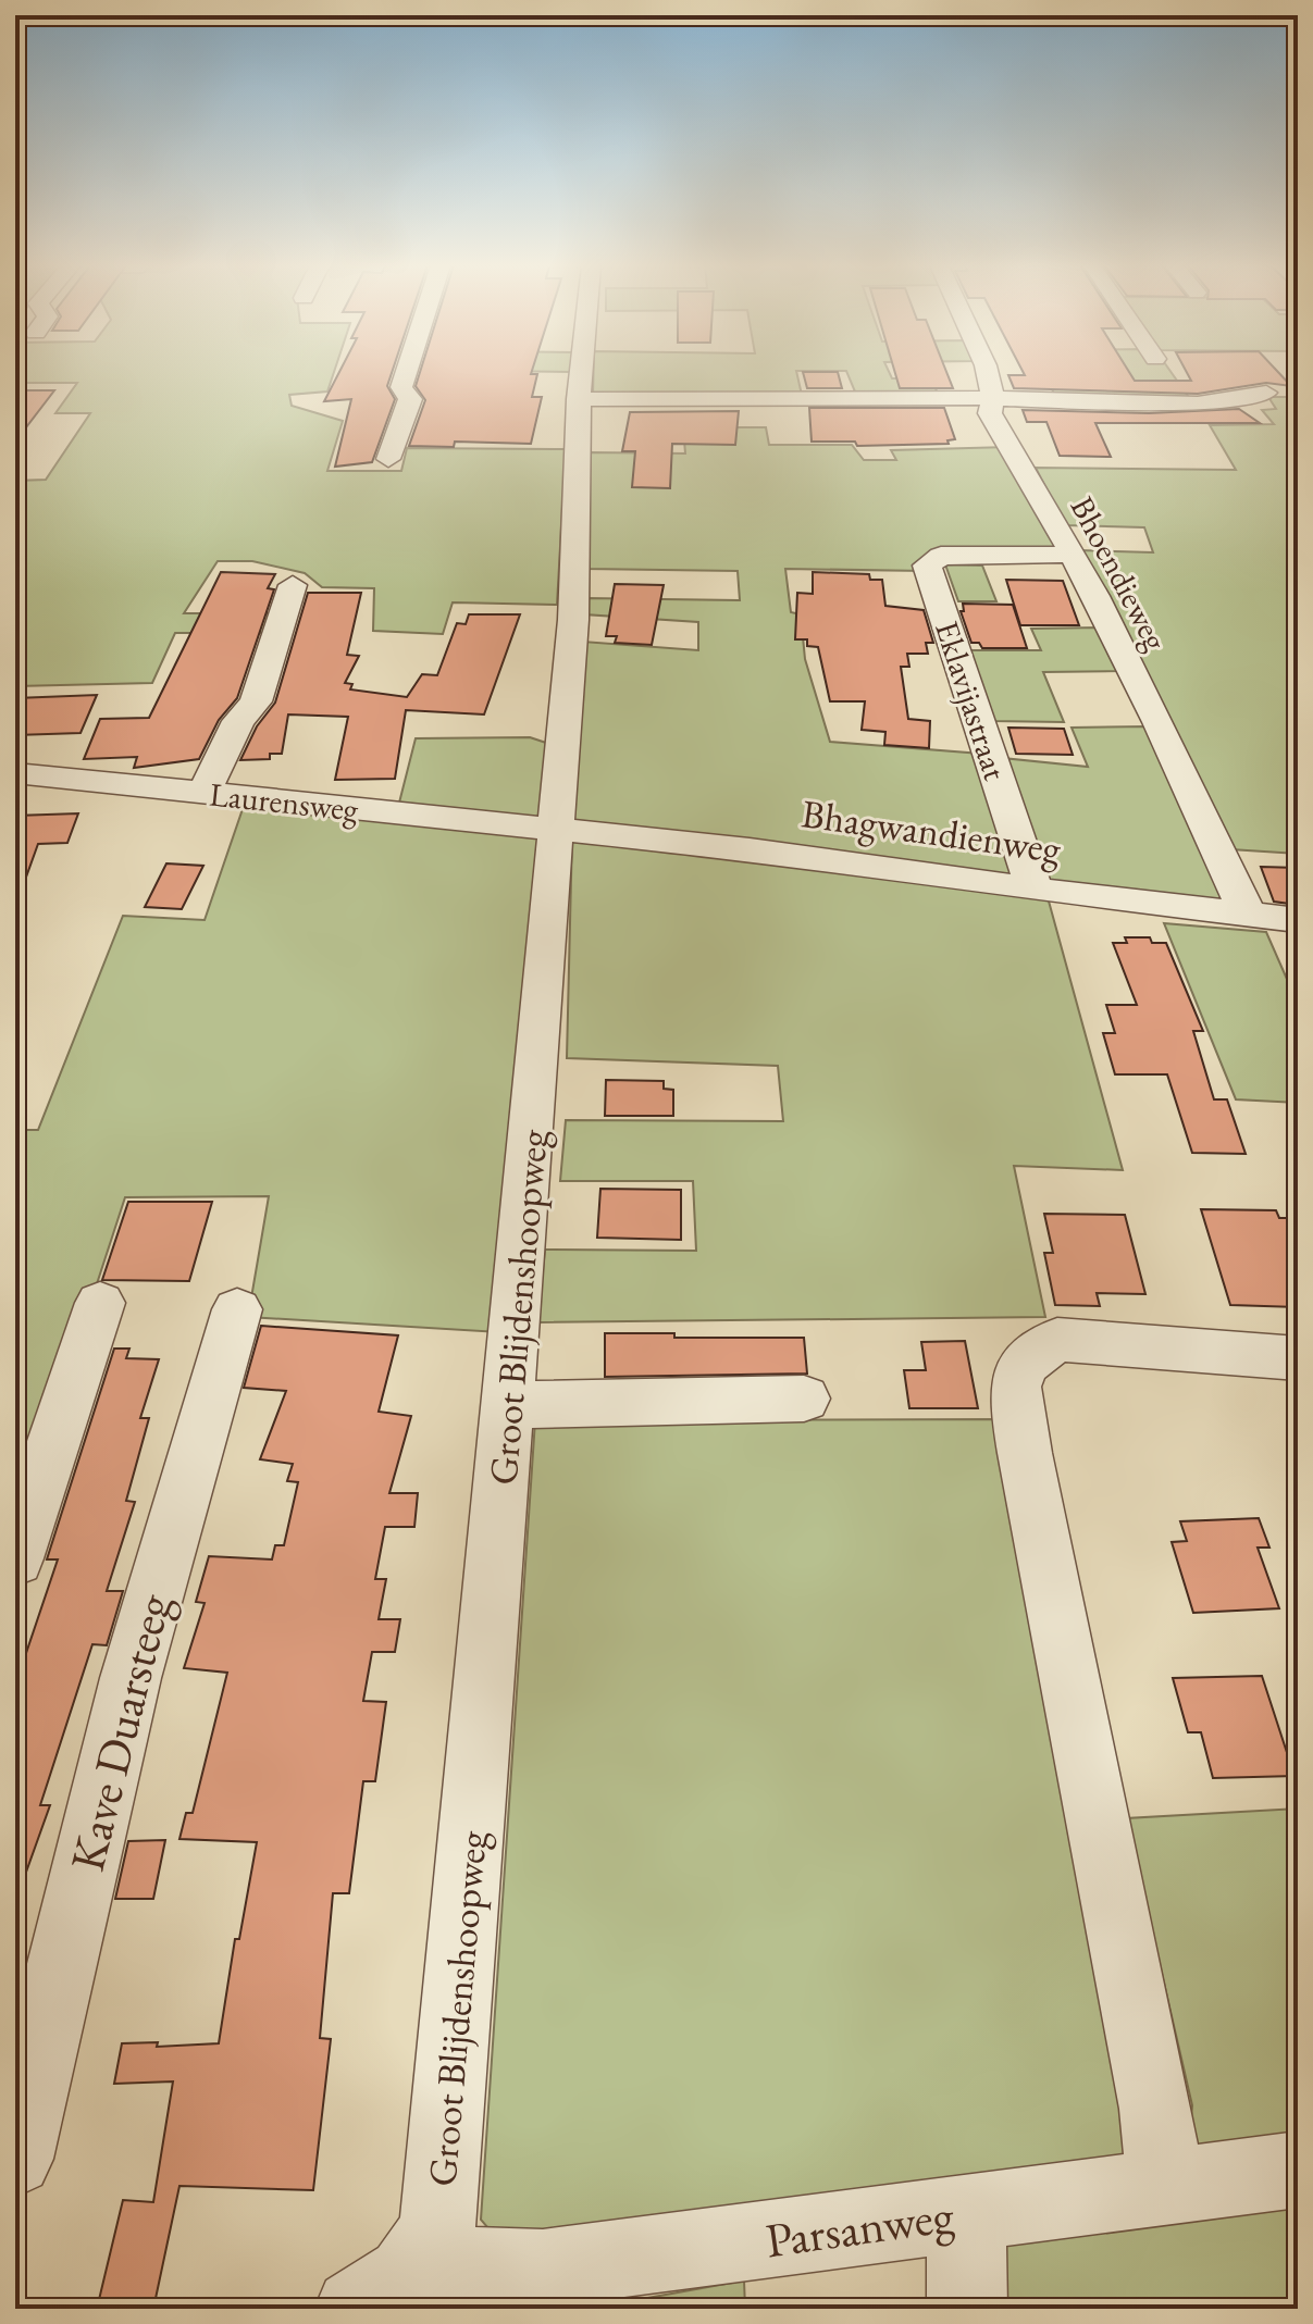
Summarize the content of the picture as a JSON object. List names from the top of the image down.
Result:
{
  "streets": {
    "street": [
      "Bhoendieweg",
      "Eklavijastraat",
      "Laurensweg",
      "Bhagwandienweg",
      "Groot Blijdenshoopweg",
      "Kave Duarsteeg",
      "Parsanweg"
    ]
  },
  "crossings": [
    ["Bhoendieweg", "Eklavijastraat"],
    ["Bhoendieweg", "Bhagwandienweg"],
    ["Eklavijastraat", "Bhagwandienweg"],
    ["Laurensweg", "Bhagwandienweg"],
    ["Laurensweg", "Groot Blijdenshoopweg"],
    ["Bhagwandienweg", "Groot Blijdenshoopweg"],
    ["Groot Blijdenshoopweg", "Parsanweg"]
  ]
}
